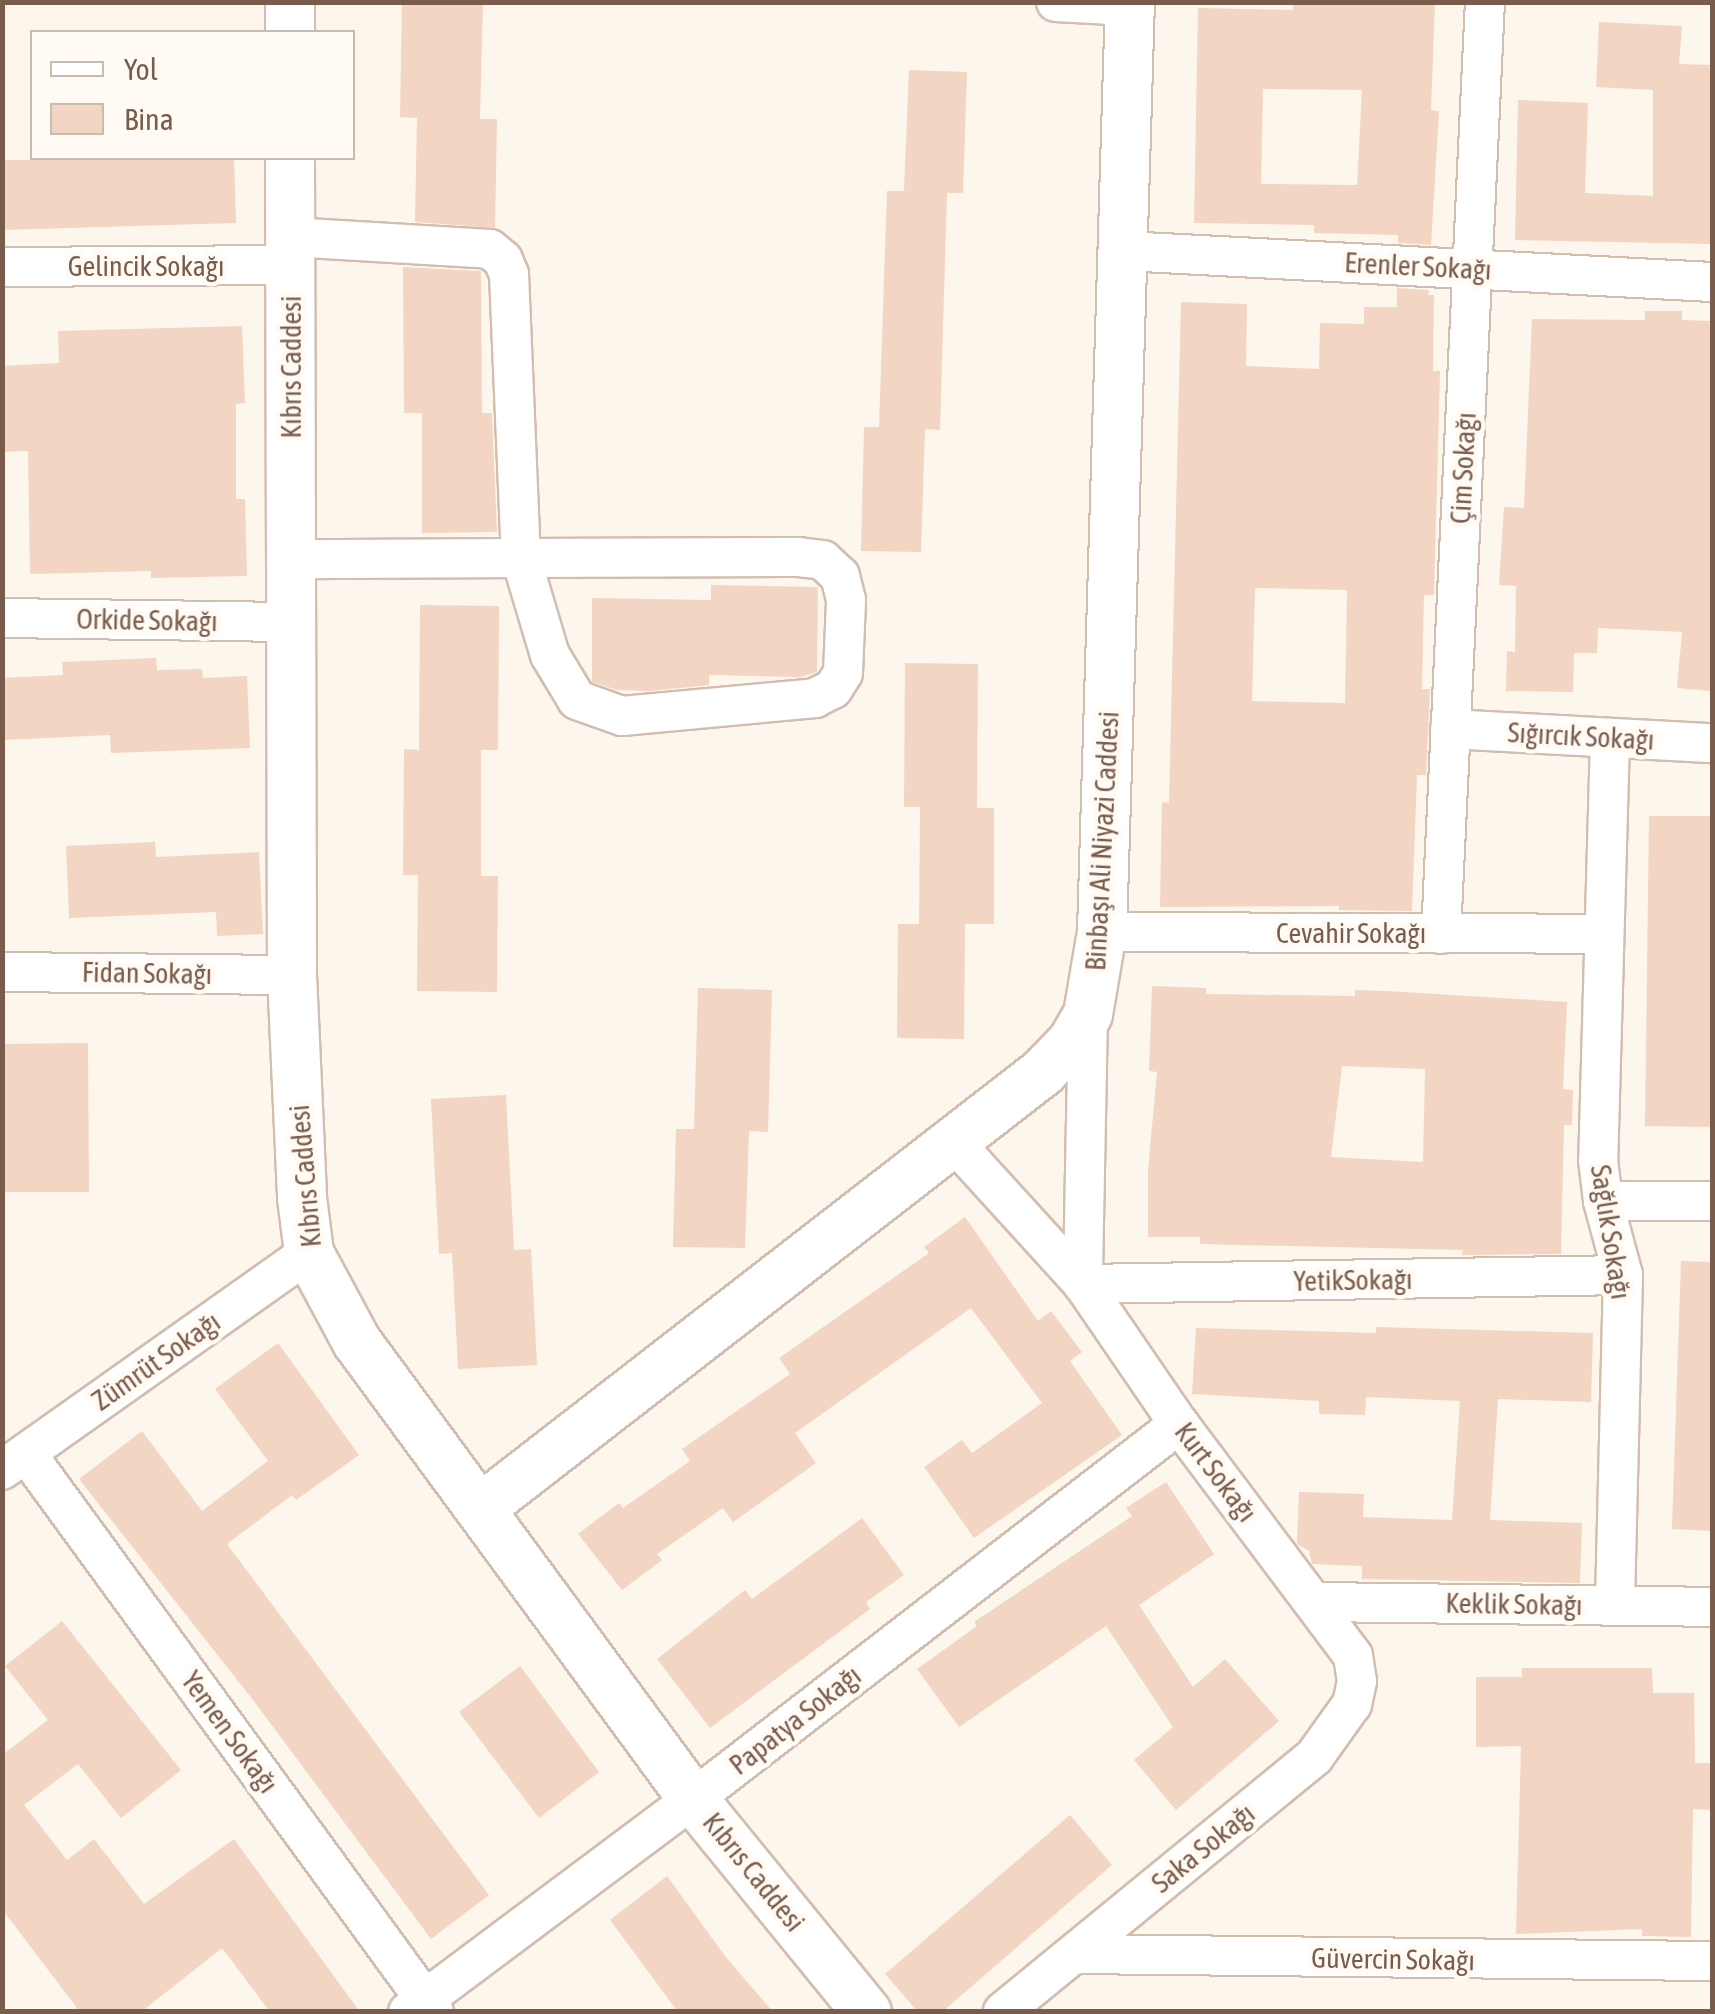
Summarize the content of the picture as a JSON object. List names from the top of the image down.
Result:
{
  "streets": {
    "street": [
      "Gelincik Sokağı",
      "Erenler Sokağı",
      "Kıbrıs Caddesi",
      "Çim Sokağı",
      "Orkide Sokağı",
      "Sığırcık Sokağı",
      "Binbaşı Ali Niyazi Caddesi",
      "Cevahir Sokağı",
      "Fidan Sokağı",
      "Sağlık Sokağı",
      "YetikSokağı",
      "Zümrüt Sokağı",
      "Kurt Sokağı",
      "Keklik Sokağı",
      "Papatya Sokağı",
      "Yemen Sokağı",
      "Saka Sokağı",
      "Güvercin Sokağı"
    ]
  },
  "crossings": [
    ["Gelincik Sokağı", "Kıbrıs Caddesi"],
    ["Erenler Sokağı", "Çim Sokağı"],
    ["Erenler Sokağı", "Binbaşı Ali Niyazi Caddesi"],
    ["Kıbrıs Caddesi", "Orkide Sokağı"],
    ["Kıbrıs Caddesi", "Binbaşı Ali Niyazi Caddesi"],
    ["Kıbrıs Caddesi", "Fidan Sokağı"],
    ["Kıbrıs Caddesi", "Zümrüt Sokağı"],
    ["Kıbrıs Caddesi", "Papatya Sokağı"],
    ["Çim Sokağı", "Sığırcık Sokağı"],
    ["Çim Sokağı", "Cevahir Sokağı"],
    ["Sığırcık Sokağı", "Sağlık Sokağı"],
    ["Binbaşı Ali Niyazi Caddesi", "Cevahir Sokağı"],
    ["Binbaşı Ali Niyazi Caddesi", "Kurt Sokağı"],
    ["Cevahir Sokağı", "Sağlık Sokağı"],
    ["Sağlık Sokağı", "YetikSokağı"],
    ["Sağlık Sokağı", "Keklik Sokağı"],
    ["YetikSokağı", "Kurt Sokağı"],
    ["Zümrüt Sokağı", "Yemen Sokağı"],
    ["Kurt Sokağı", "Keklik Sokağı"],
    ["Kurt Sokağı", "Papatya Sokağı"],
    ["Kurt Sokağı", "Saka Sokağı"],
    ["Papatya Sokağı", "Yemen Sokağı"],
    ["Saka Sokağı", "Güvercin Sokağı"]
  ],
  "legend": ["Yol", "Bina"]
}
